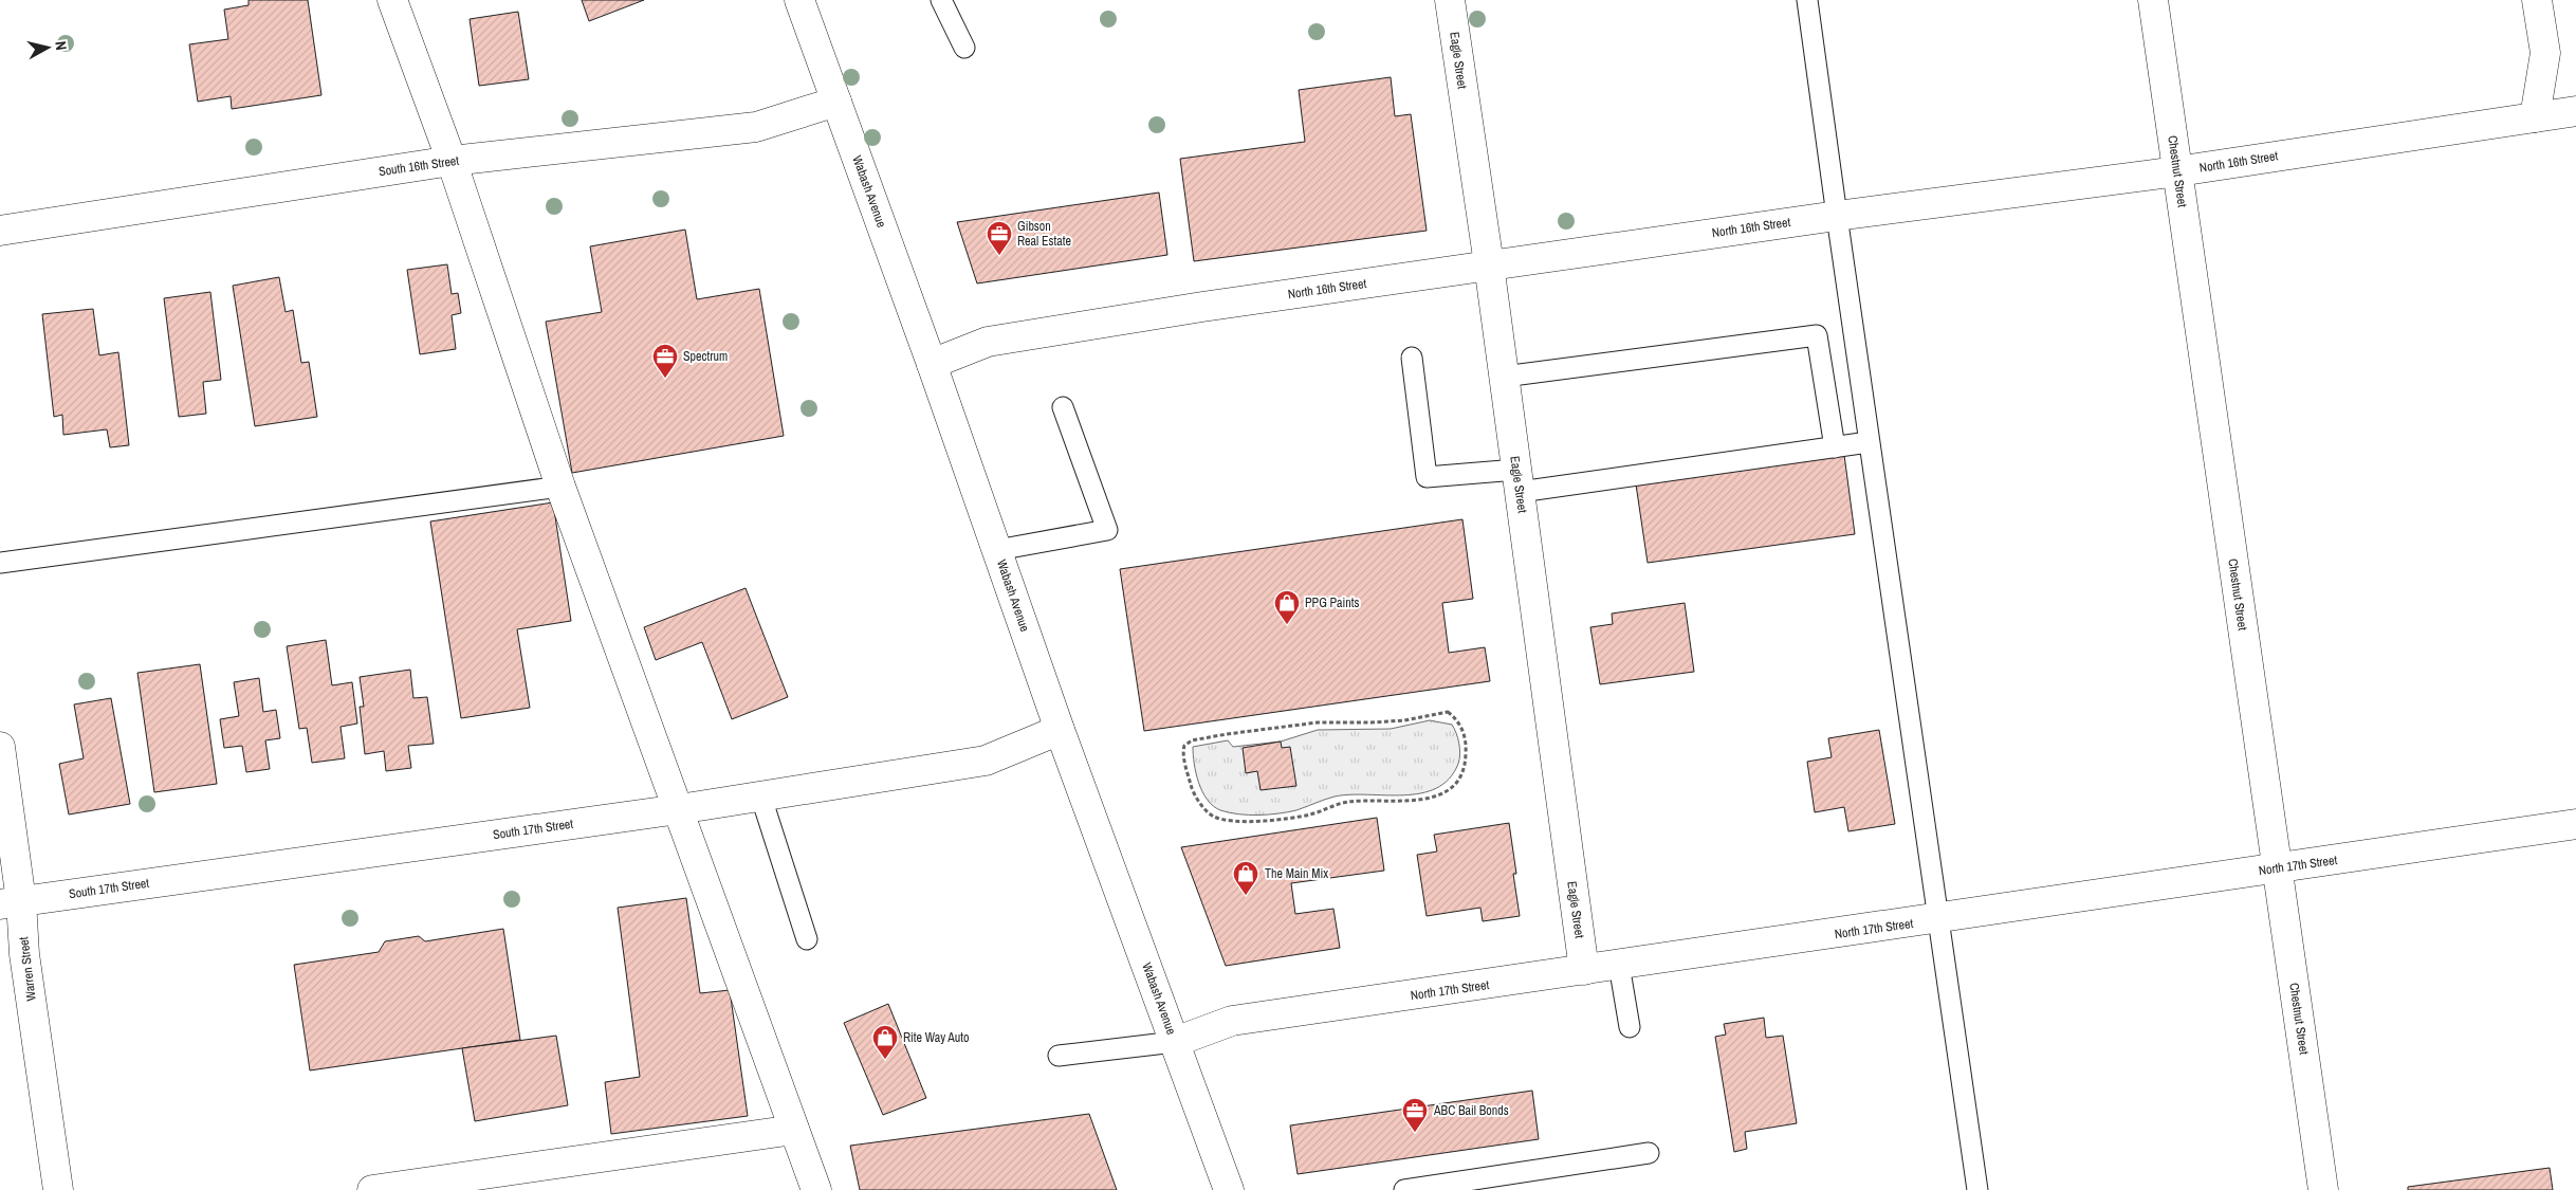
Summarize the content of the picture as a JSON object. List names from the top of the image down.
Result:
{
  "streets": {
    "street": [
      "Eagle Street",
      "North 16th Street",
      "South 16th Street",
      "Chestnut Street",
      "Wabash Avenue",
      "South 17th Street",
      "North 17th Street",
      "Warren Street"
    ]
  },
  "crossings": [
    ["Eagle Street", "North 16th Street"],
    ["Eagle Street", "North 17th Street"],
    ["North 16th Street", "Chestnut Street"],
    ["North 16th Street", "Wabash Avenue"],
    ["South 16th Street", "Wabash Avenue"],
    ["Chestnut Street", "North 17th Street"],
    ["Wabash Avenue", "South 17th Street"],
    ["Wabash Avenue", "North 17th Street"],
    ["South 17th Street", "Warren Street"]
  ],
  "places": {
    "office": ["Gibson Real Estate", "Spectrum", "ABC Bail Bonds"],
    "shop": ["PPG Paints", "The Main Mix", "Rite Way Auto"]
  },
  "north": "right"
}
